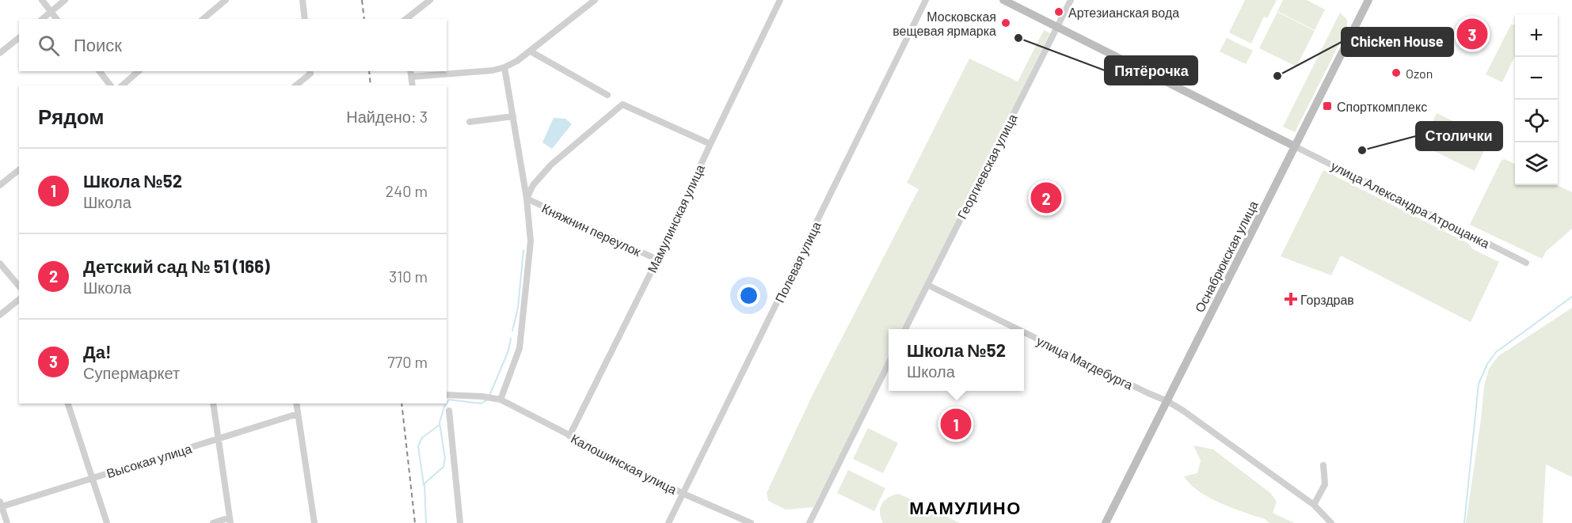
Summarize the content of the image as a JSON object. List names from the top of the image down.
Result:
{
  "streets": {
    "street": [
      "Георгиевская улица",
      "улица Александра Атрощанка",
      "Мамулинская улица",
      "Княжнин переулок",
      "Оснабрюкская улица",
      "Полевая улица",
      "улица Магдебурга",
      "Высокая улица",
      "Калошинская улица"
    ]
  },
  "crossings": [
    ["Георгиевская улица", "улица Магдебурга"],
    ["улица Александра Атрощанка", "Оснабрюкская улица"],
    ["Мамулинская улица", "Княжнин переулок"],
    ["Мамулинская улица", "Калошинская улица"],
    ["Оснабрюкская улица", "улица Магдебурга"],
    ["Полевая улица", "Калошинская улица"]
  ],
  "districts": ["МАМУЛИНО"],
  "places": {
    "other": [
      "Артезианская вода",
      "Московская вещевая ярмарка",
      "Пятёрочка",
      "Ozon",
      "Chicken House",
      "Столички"
    ],
    "transit": ["Спорткомплекс"],
    "health": ["Горздрав"]
  },
  "page": {
    "map_buttons": ["+", "−"],
    "pins": ["3", "2", "1"],
    "search": "Поиск",
    "heading": ["Рядом", "Найдено: 3"],
    "list": [
      {
        "mark": "1",
        "name": "Школа №52",
        "note": "Школа",
        "value": "240 m"
      },
      {
        "mark": "2",
        "name": "Детский сад № 51 (166)",
        "note": "Школа",
        "value": "310 m"
      },
      {
        "mark": "3",
        "name": "Да!",
        "note": "Супермаркет",
        "value": "770 m"
      }
    ],
    "popup": ["Школа №52", "Школа"]
  }
}
